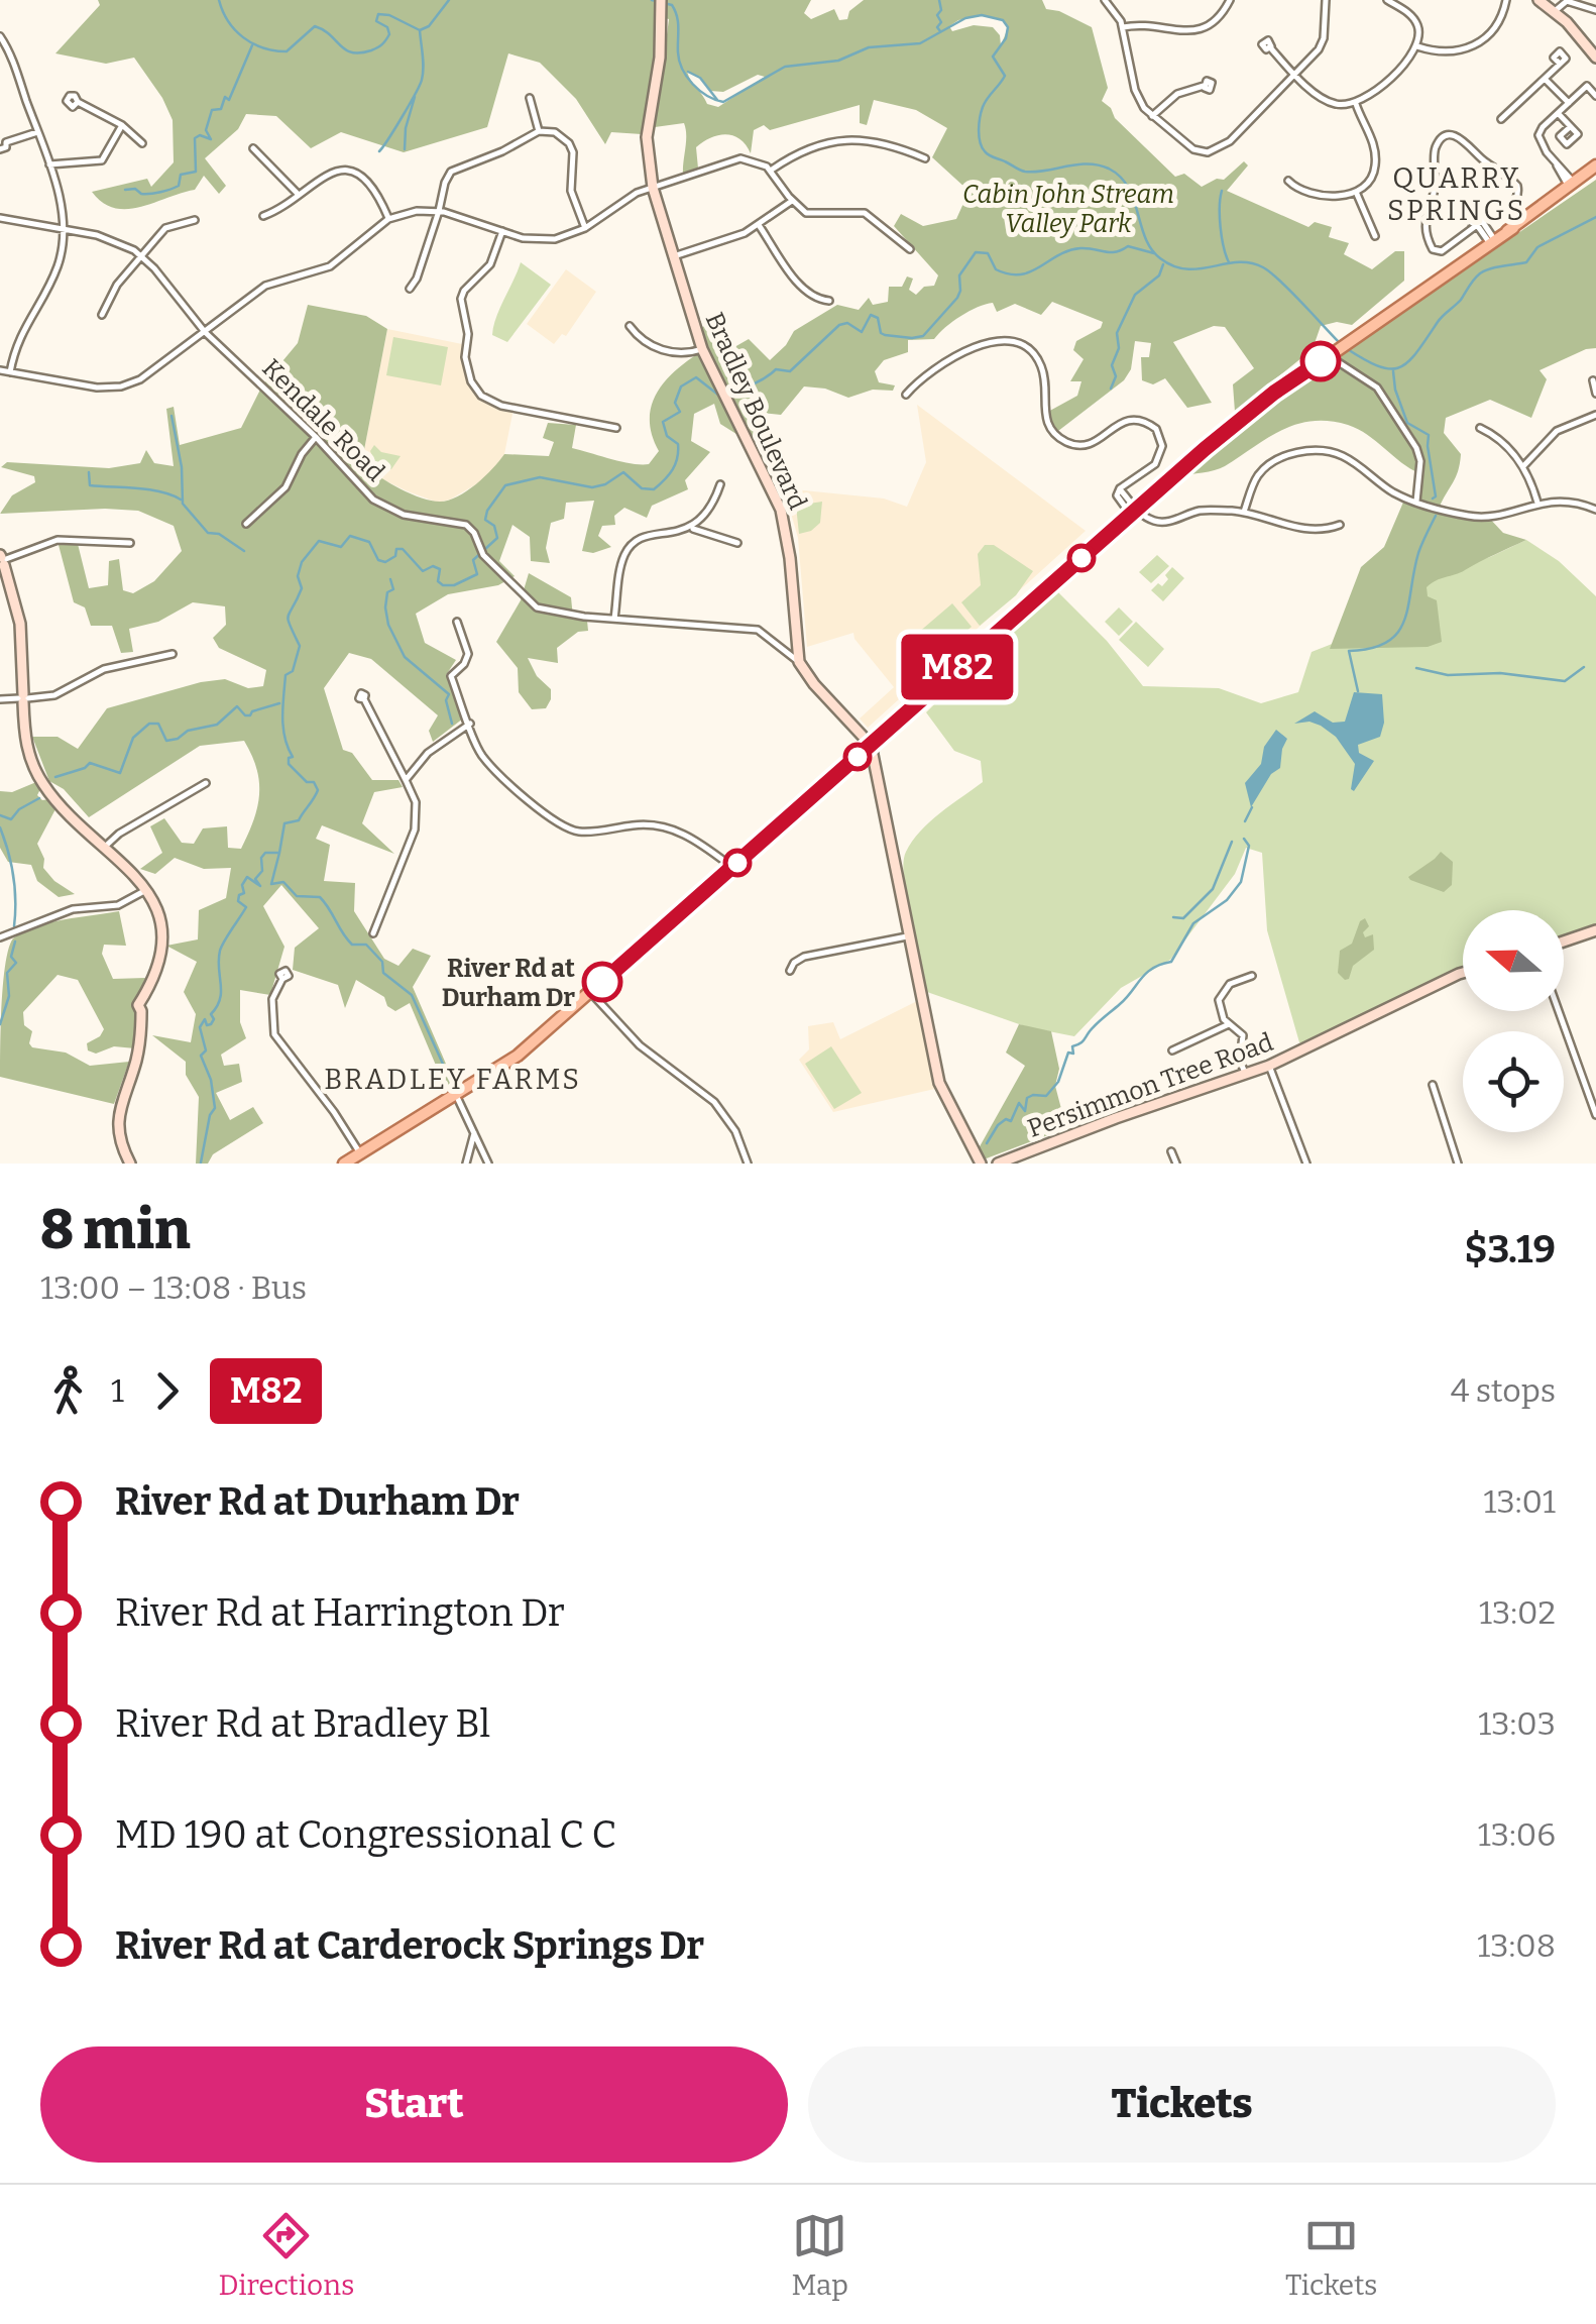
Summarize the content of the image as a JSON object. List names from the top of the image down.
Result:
{
  "streets": {
    "main road": ["Bradley Boulevard", "Persimmon Tree Road"],
    "street": ["Kendale Road"]
  },
  "crossings": [
    ["Bradley Boulevard", "Kendale Road"]
  ],
  "districts": ["QUARRY SPRINGS", "BRADLEY FARMS"],
  "parks": ["Cabin John Stream Valley Park"],
  "places": ["River Rd at Durham Dr"],
  "lines": ["bus line M82"],
  "north": "left",
  "page": {
    "on_map": "M82",
    "heading": ["8 min", "13:00 – 13:08 · Bus", "$3.19"],
    "legs": ["1", "M82", "4 stops"],
    "list": [
      {
        "name": "River Rd at Durham Dr",
        "value": "13:01"
      },
      {
        "name": "River Rd at Harrington Dr",
        "value": "13:02"
      },
      {
        "name": "River Rd at Bradley Bl",
        "value": "13:03"
      },
      {
        "name": "MD 190 at Congressional C C",
        "value": "13:06"
      },
      {
        "name": "River Rd at Carderock Springs Dr",
        "value": "13:08"
      }
    ],
    "buttons": ["Start", "Tickets"],
    "tabs": ["Directions", "Map", "Tickets"]
  }
}
